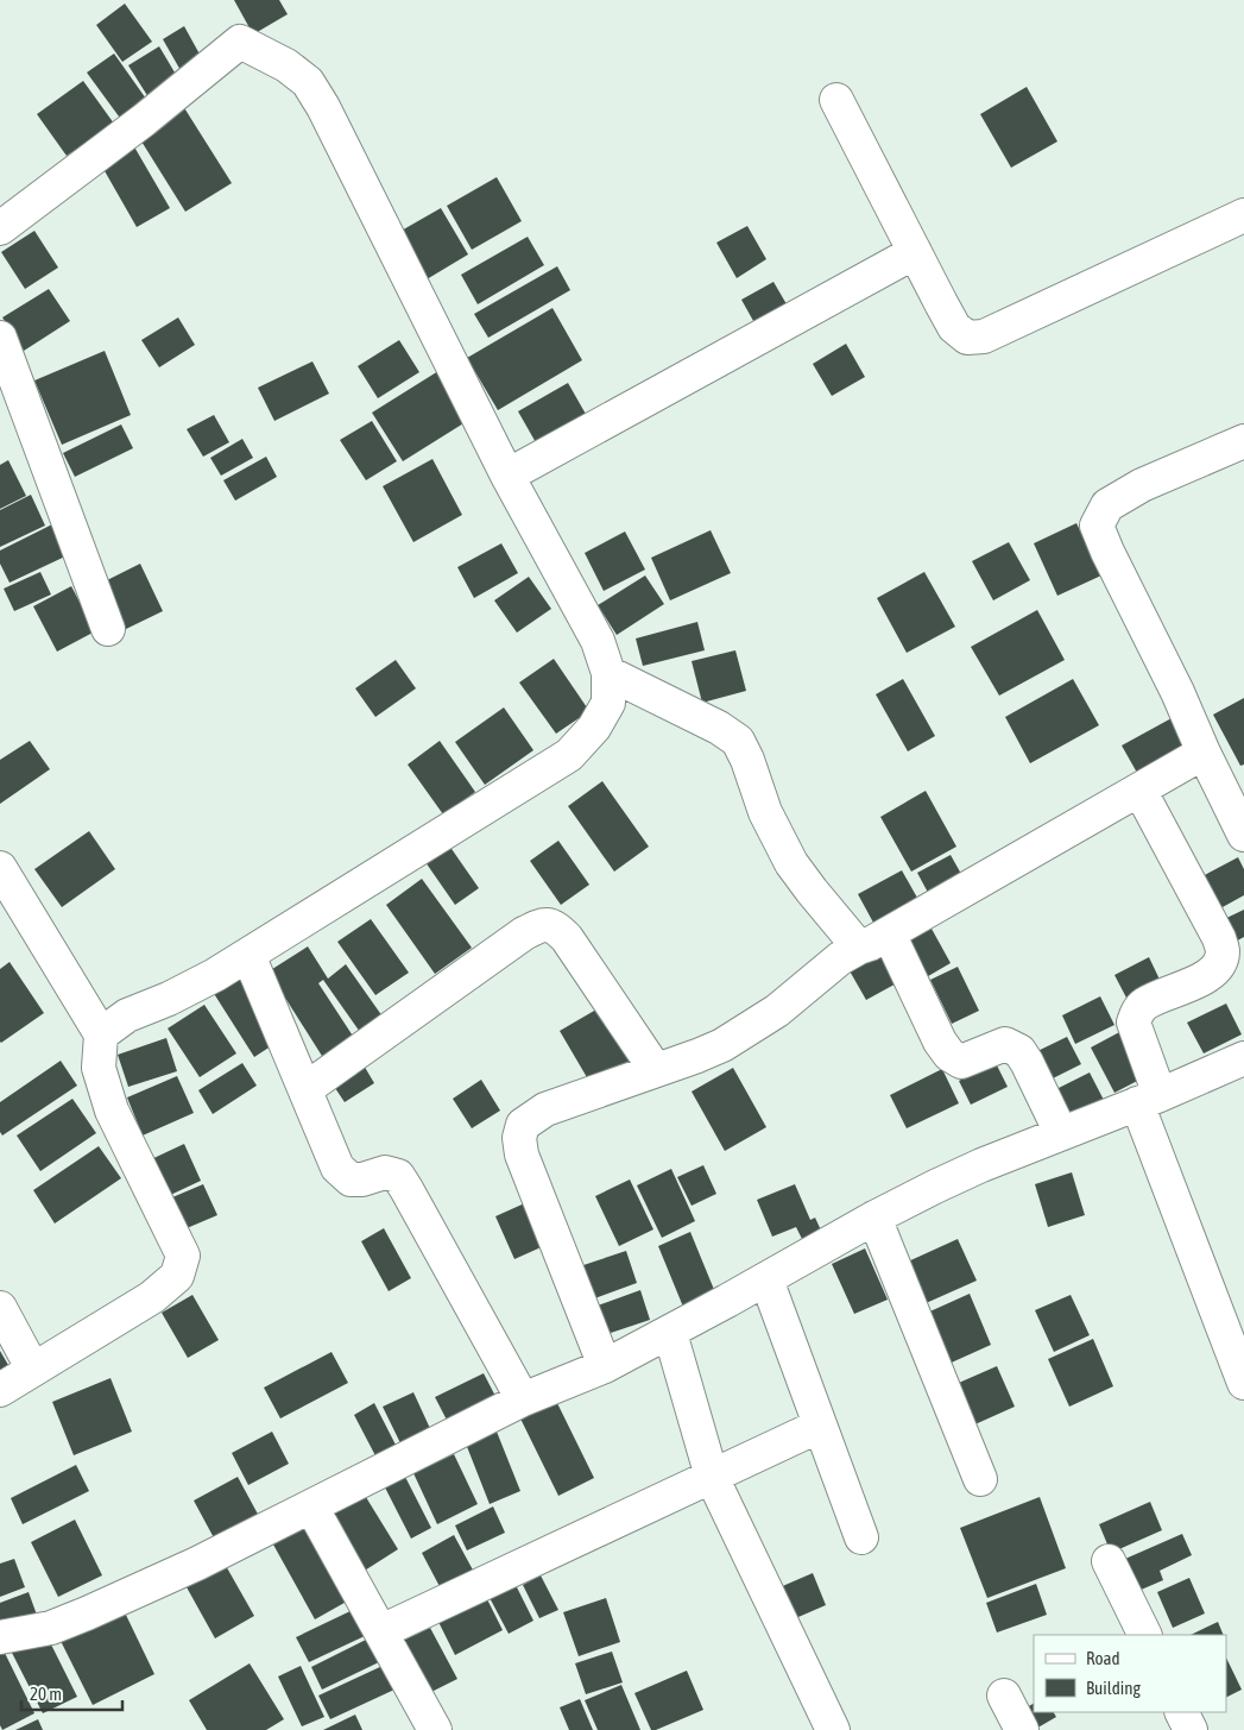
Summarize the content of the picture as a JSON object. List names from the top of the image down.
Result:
{
  "legend": ["Road", "Building"],
  "scale_bar": "20 m"
}
